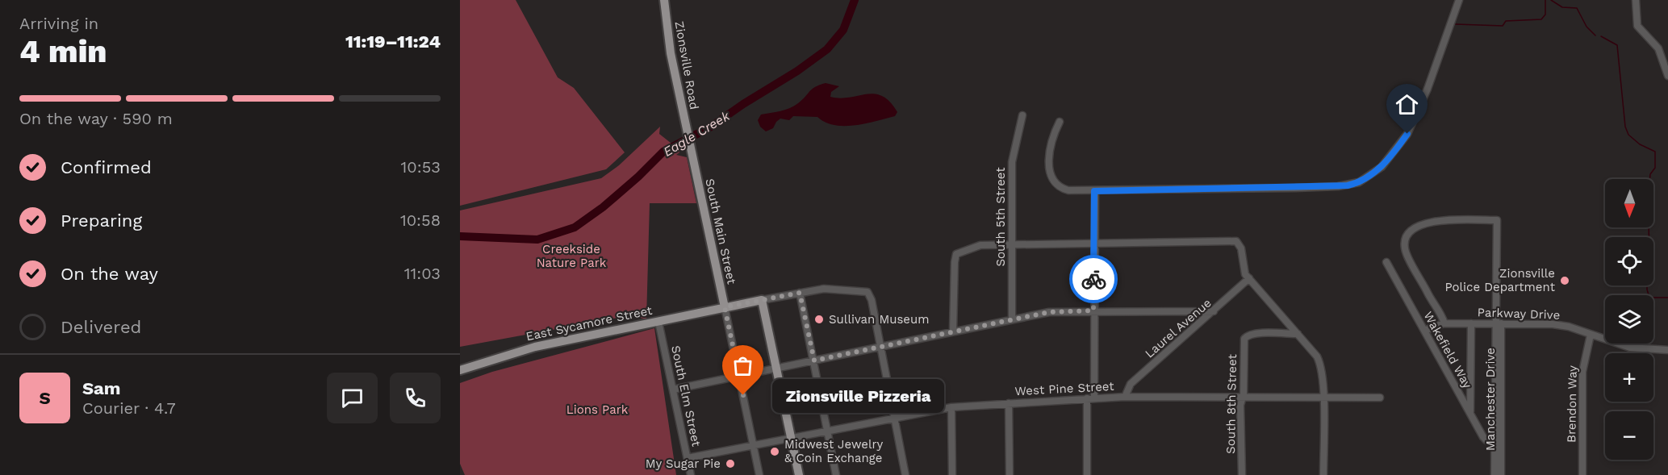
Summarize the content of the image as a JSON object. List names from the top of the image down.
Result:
{
  "streets": {
    "main road": ["Zionsville Road", "South Main Street", "East Sycamore Street"],
    "street": [
      "South 5th Street",
      "Parkway Drive",
      "Laurel Avenue",
      "Wakefield Way",
      "West Pine Street",
      "South Elm Street",
      "Manchester Drive",
      "South 8th Street",
      "Brendon Way"
    ]
  },
  "crossings": [
    ["Zionsville Road", "South Main Street"],
    ["South Main Street", "East Sycamore Street"],
    ["South Main Street", "West Pine Street"],
    ["Parkway Drive", "Wakefield Way"],
    ["Parkway Drive", "Manchester Drive"],
    ["Parkway Drive", "Brendon Way"],
    ["East Sycamore Street", "South Elm Street"],
    ["Laurel Avenue", "West Pine Street"],
    ["Wakefield Way", "Manchester Drive"],
    ["West Pine Street", "South Elm Street"],
    ["West Pine Street", "South 8th Street"]
  ],
  "water": ["Eagle Creek"],
  "parks": ["Creekside Nature Park", "Lions Park"],
  "places": [
    "Zionsville Police Department",
    "Sullivan Museum",
    "Zionsville Pizzeria",
    "Midwest Jewelry & Coin Exchange",
    "My Sugar Pie"
  ],
  "north": "bottom",
  "page": {
    "heading": ["4 min", "Arriving in", "11:19–11:24"],
    "panel": ["Sam", "Courier · 4.7"],
    "bar": "On the way · 590 m",
    "list": [
      ["Confirmed", "10:53"],
      ["Preparing", "10:58"],
      ["On the way", "11:03"],
      "Delivered"
    ],
    "map_buttons": ["+", "−"],
    "round": "S",
    "bubble": "Zionsville Pizzeria"
  }
}
